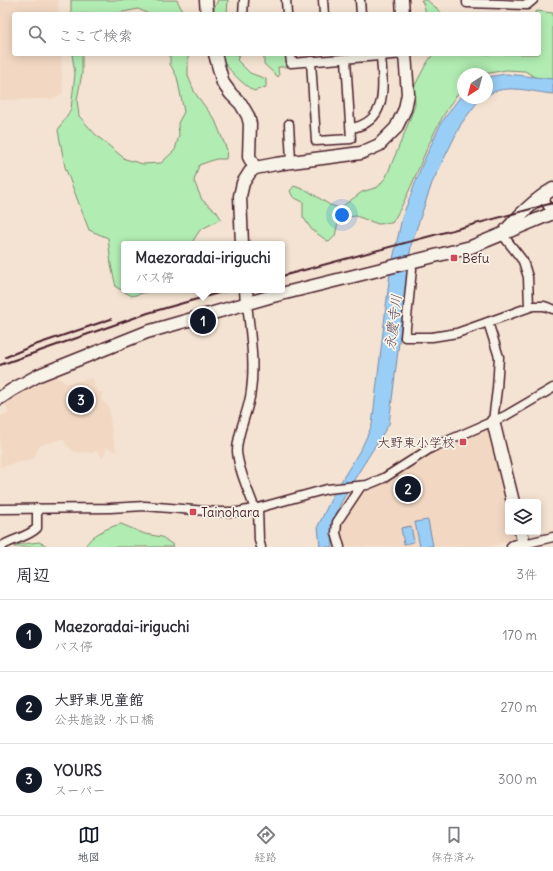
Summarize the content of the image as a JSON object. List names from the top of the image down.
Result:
{
  "water": ["永慶寺川"],
  "places": {
    "transit": ["Befu", "大野東小学校", "Tainohara"]
  },
  "north": "bottom left",
  "page": {
    "search": "ここで検索",
    "popup": ["Maezoradai-iriguchi", "バス停"],
    "pins": ["1", "3", "2"],
    "heading": ["周辺", "3件"],
    "list": [
      {
        "mark": "1",
        "name": "Maezoradai-iriguchi",
        "note": "バス停",
        "value": "170 m"
      },
      {
        "mark": "2",
        "name": "大野東児童館",
        "note": "公共施設 · 水口橋",
        "value": "270 m"
      },
      {
        "mark": "3",
        "name": "YOURS",
        "note": "スーパー",
        "value": "300 m"
      }
    ],
    "nav": ["地図", "経路", "保存済み"]
  }
}
